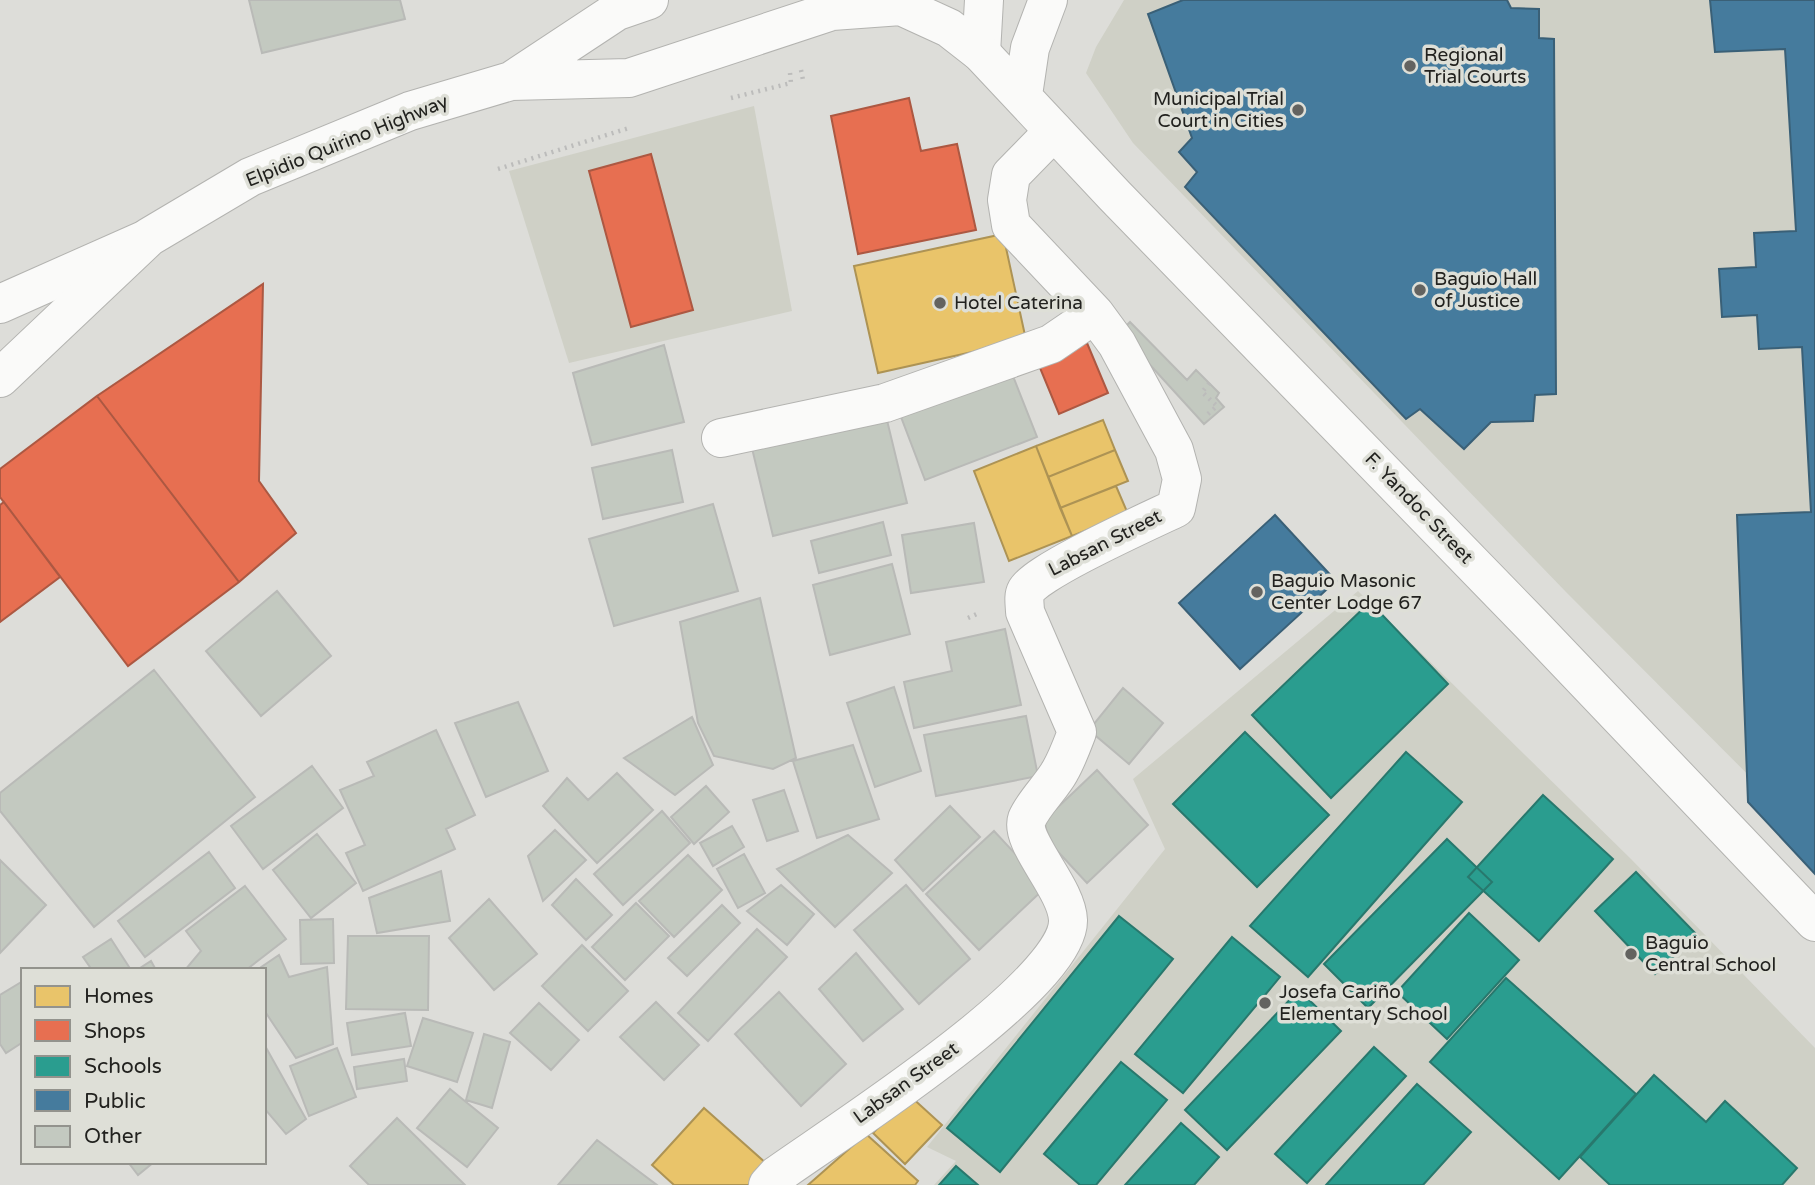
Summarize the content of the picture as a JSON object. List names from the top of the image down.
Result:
{
  "streets": {
    "main road": ["Elpidio Quirino Highway", "F. Yandoc Street", "Labsan Street"]
  },
  "crossings": [
    ["Elpidio Quirino Highway", "F. Yandoc Street"],
    ["F. Yandoc Street", "Labsan Street"]
  ],
  "places": [
    "Regional Trial Courts",
    "Municipal Trial Court in Cities",
    "Baguio Hall of Justice",
    "Hotel Caterina",
    "Baguio Masonic Center Lodge 67",
    "Baguio Central School",
    "Josefa Cariño Elementary School"
  ],
  "legend": [
    "Homes",
    "Shops",
    "Schools",
    "Public",
    "Other"
  ]
}
